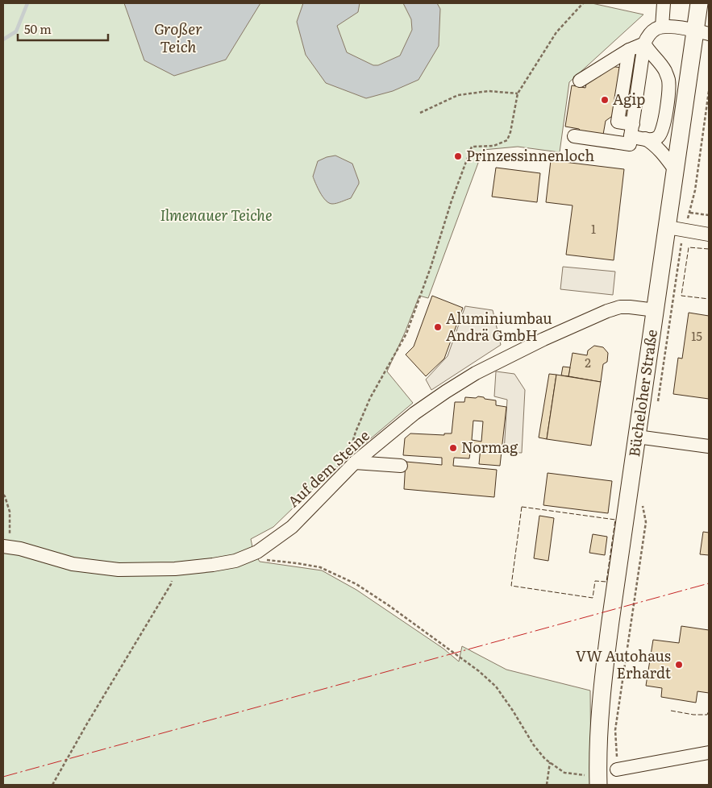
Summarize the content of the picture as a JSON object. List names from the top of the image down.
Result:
{
  "streets": {
    "main road": ["Bücheloher Straße"],
    "street": ["Auf dem Steine"]
  },
  "crossings": [
    ["Bücheloher Straße", "Auf dem Steine"]
  ],
  "water": ["Großer Teich"],
  "parks": ["Ilmenauer Teiche"],
  "places": [
    "Agip",
    "Prinzessinnenloch",
    "Aluminiumbau Andrä GmbH",
    "Normag",
    "VW Autohaus Erhardt"
  ],
  "house_numbers": ["1", "15", "2"],
  "scale_bar": "50 m"
}
